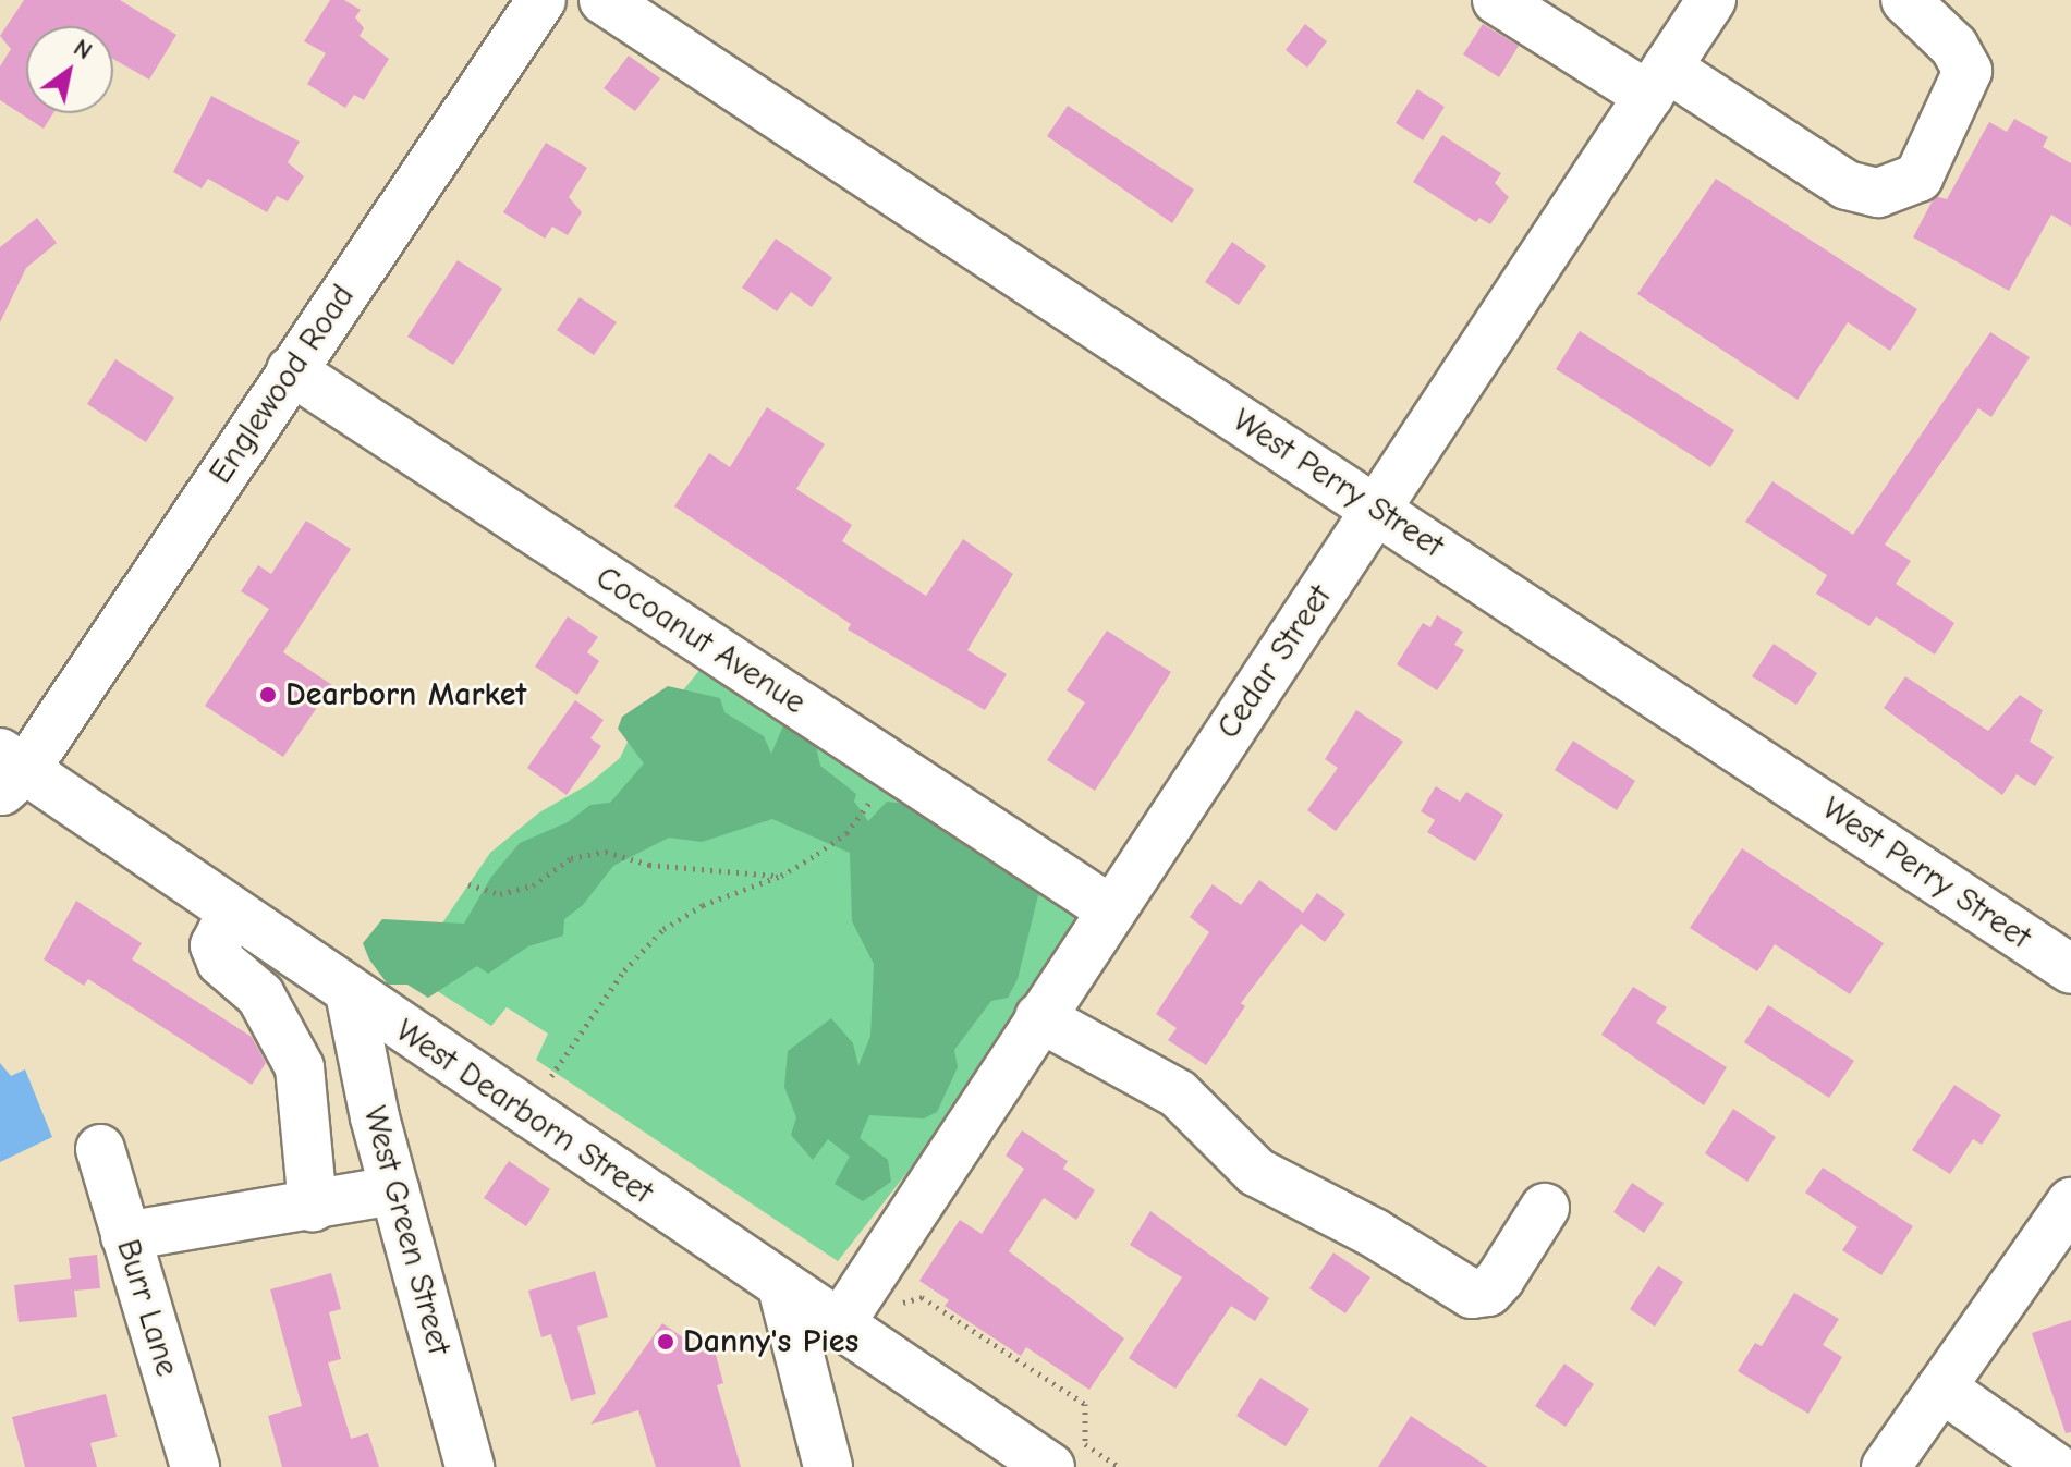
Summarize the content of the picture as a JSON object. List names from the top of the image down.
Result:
{
  "streets": {
    "street": [
      "Englewood Road",
      "West Perry Street",
      "Cocoanut Avenue",
      "Cedar Street",
      "West Dearborn Street",
      "West Green Street",
      "Burr Lane"
    ]
  },
  "crossings": [
    ["Englewood Road", "Cocoanut Avenue"],
    ["Englewood Road", "West Dearborn Street"],
    ["West Perry Street", "Cedar Street"],
    ["Cocoanut Avenue", "Cedar Street"],
    ["Cedar Street", "West Dearborn Street"],
    ["West Dearborn Street", "West Green Street"]
  ],
  "places": ["Dearborn Market", "Danny's Pies"],
  "north": "top right"
}
